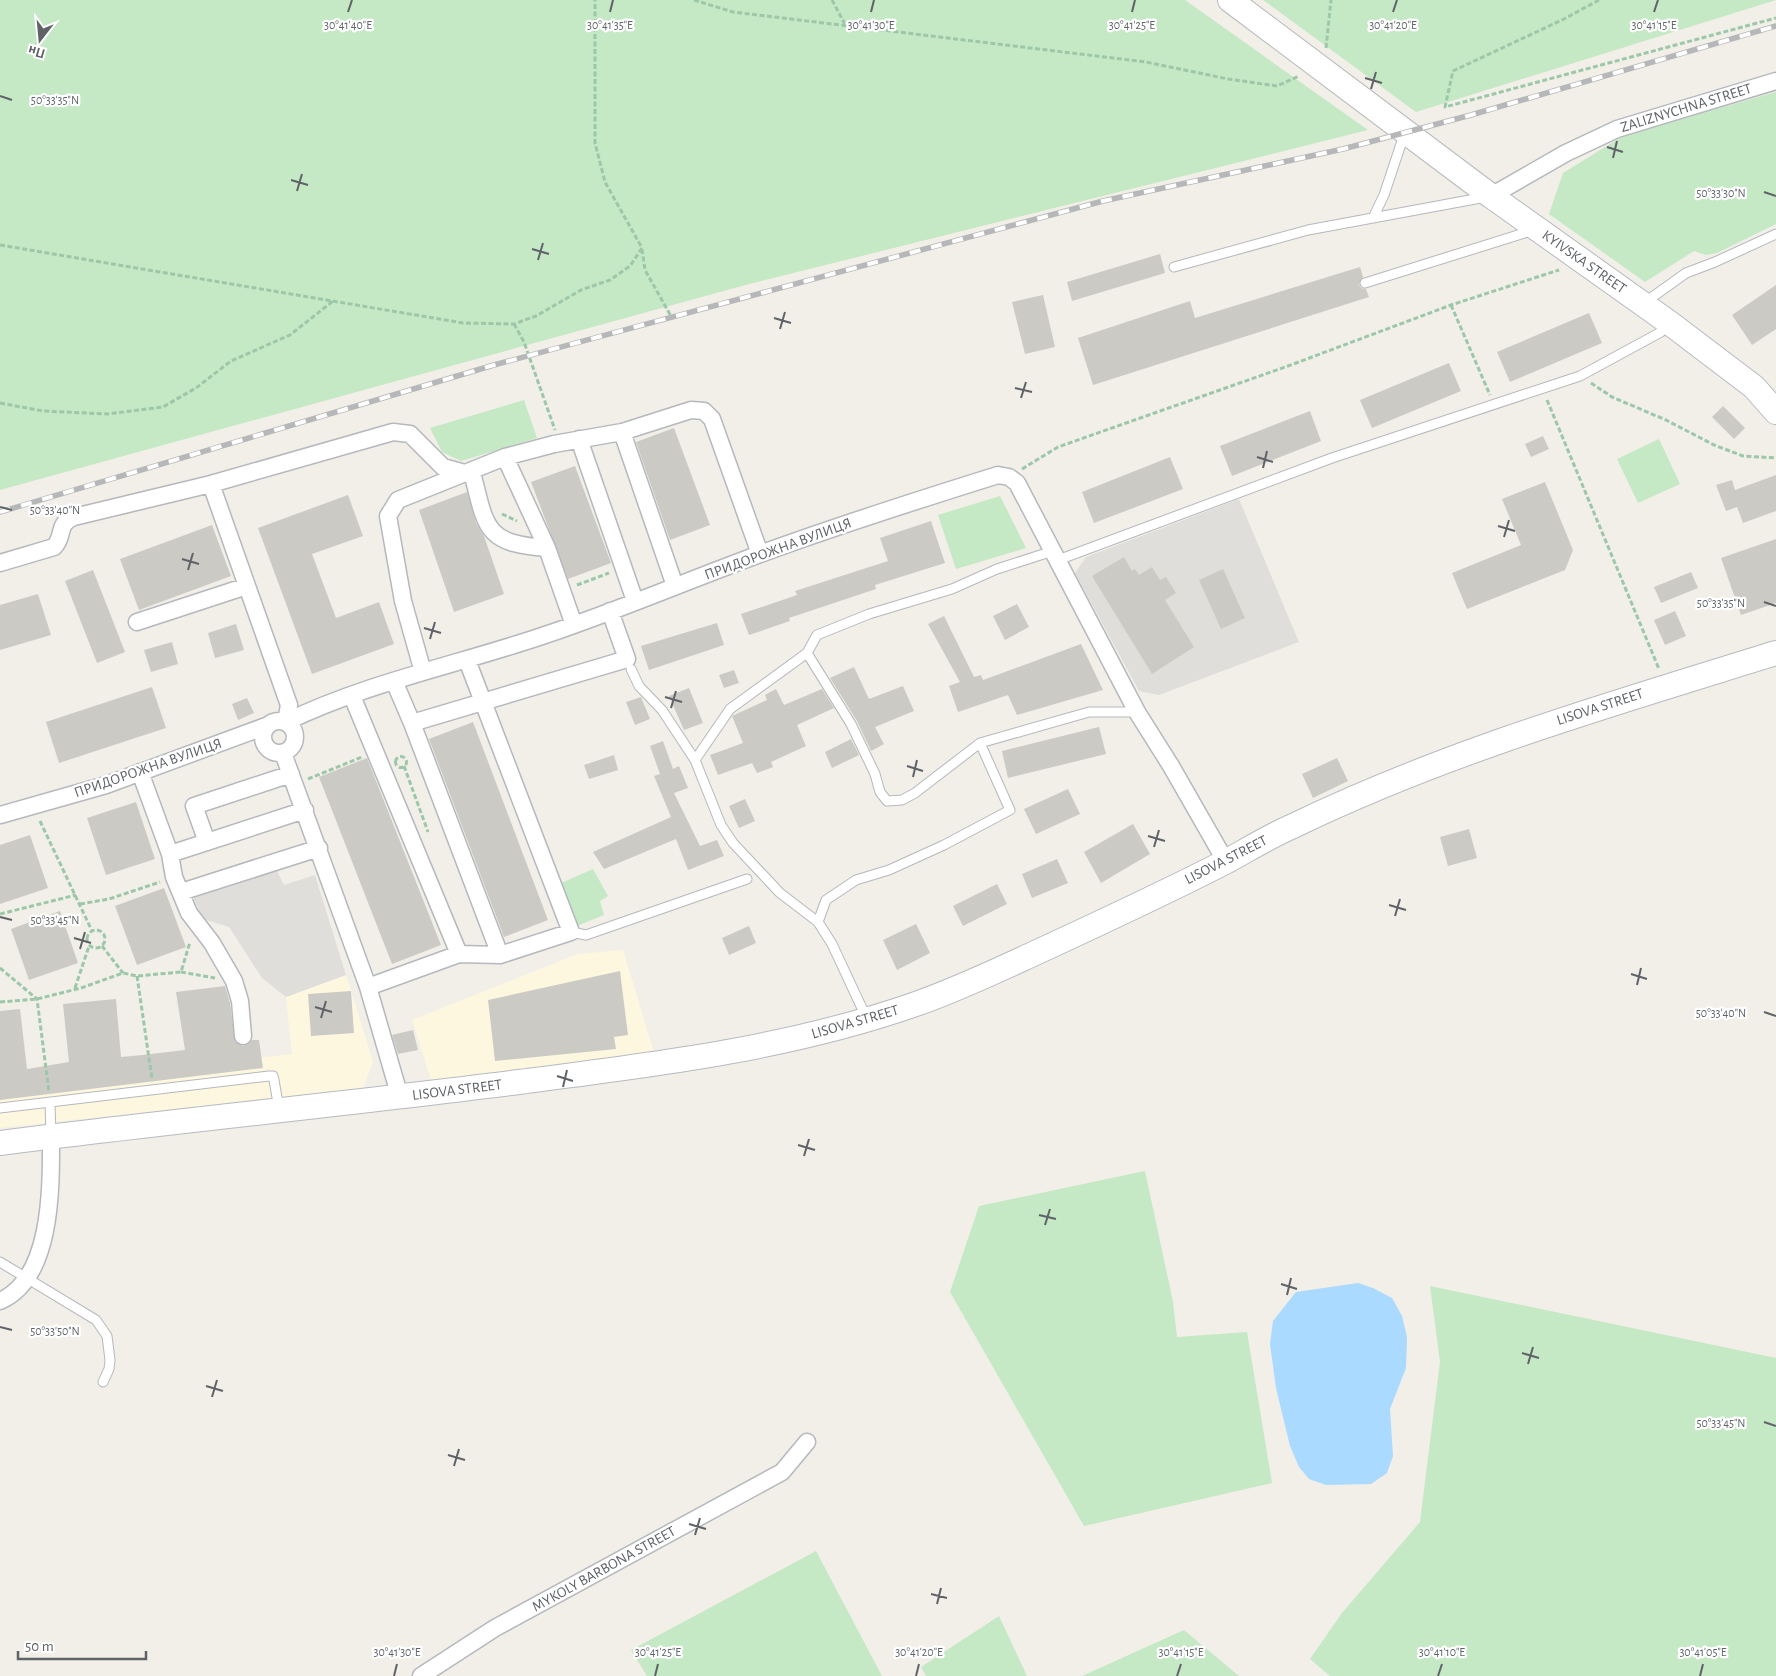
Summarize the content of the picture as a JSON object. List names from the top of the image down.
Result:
{
  "streets": {
    "main road": ["KYIVSKA STREET", "LISOVA STREET"],
    "street": ["ZALIZNYCHNA STREET", "ПРИДОРОЖНА ВУЛИЦЯ", "MYKOLY BARBONA STREET"]
  },
  "crossings": [
    ["ZALIZNYCHNA STREET", "KYIVSKA STREET"]
  ],
  "scale_bar": "50 m",
  "north": "bottom",
  "coordinates": [
    "30°41'40\"E",
    "30°41'35\"E",
    "30°41'30\"E",
    "30°41'25\"E",
    "30°41'20\"E",
    "30°41'15\"E",
    "50°33'35\"N",
    "50°33'30\"N",
    "50°33'40\"N",
    "50°33'45\"N",
    "50°33'50\"N",
    "30°41'10\"E",
    "30°41'05\"E"
  ]
}
